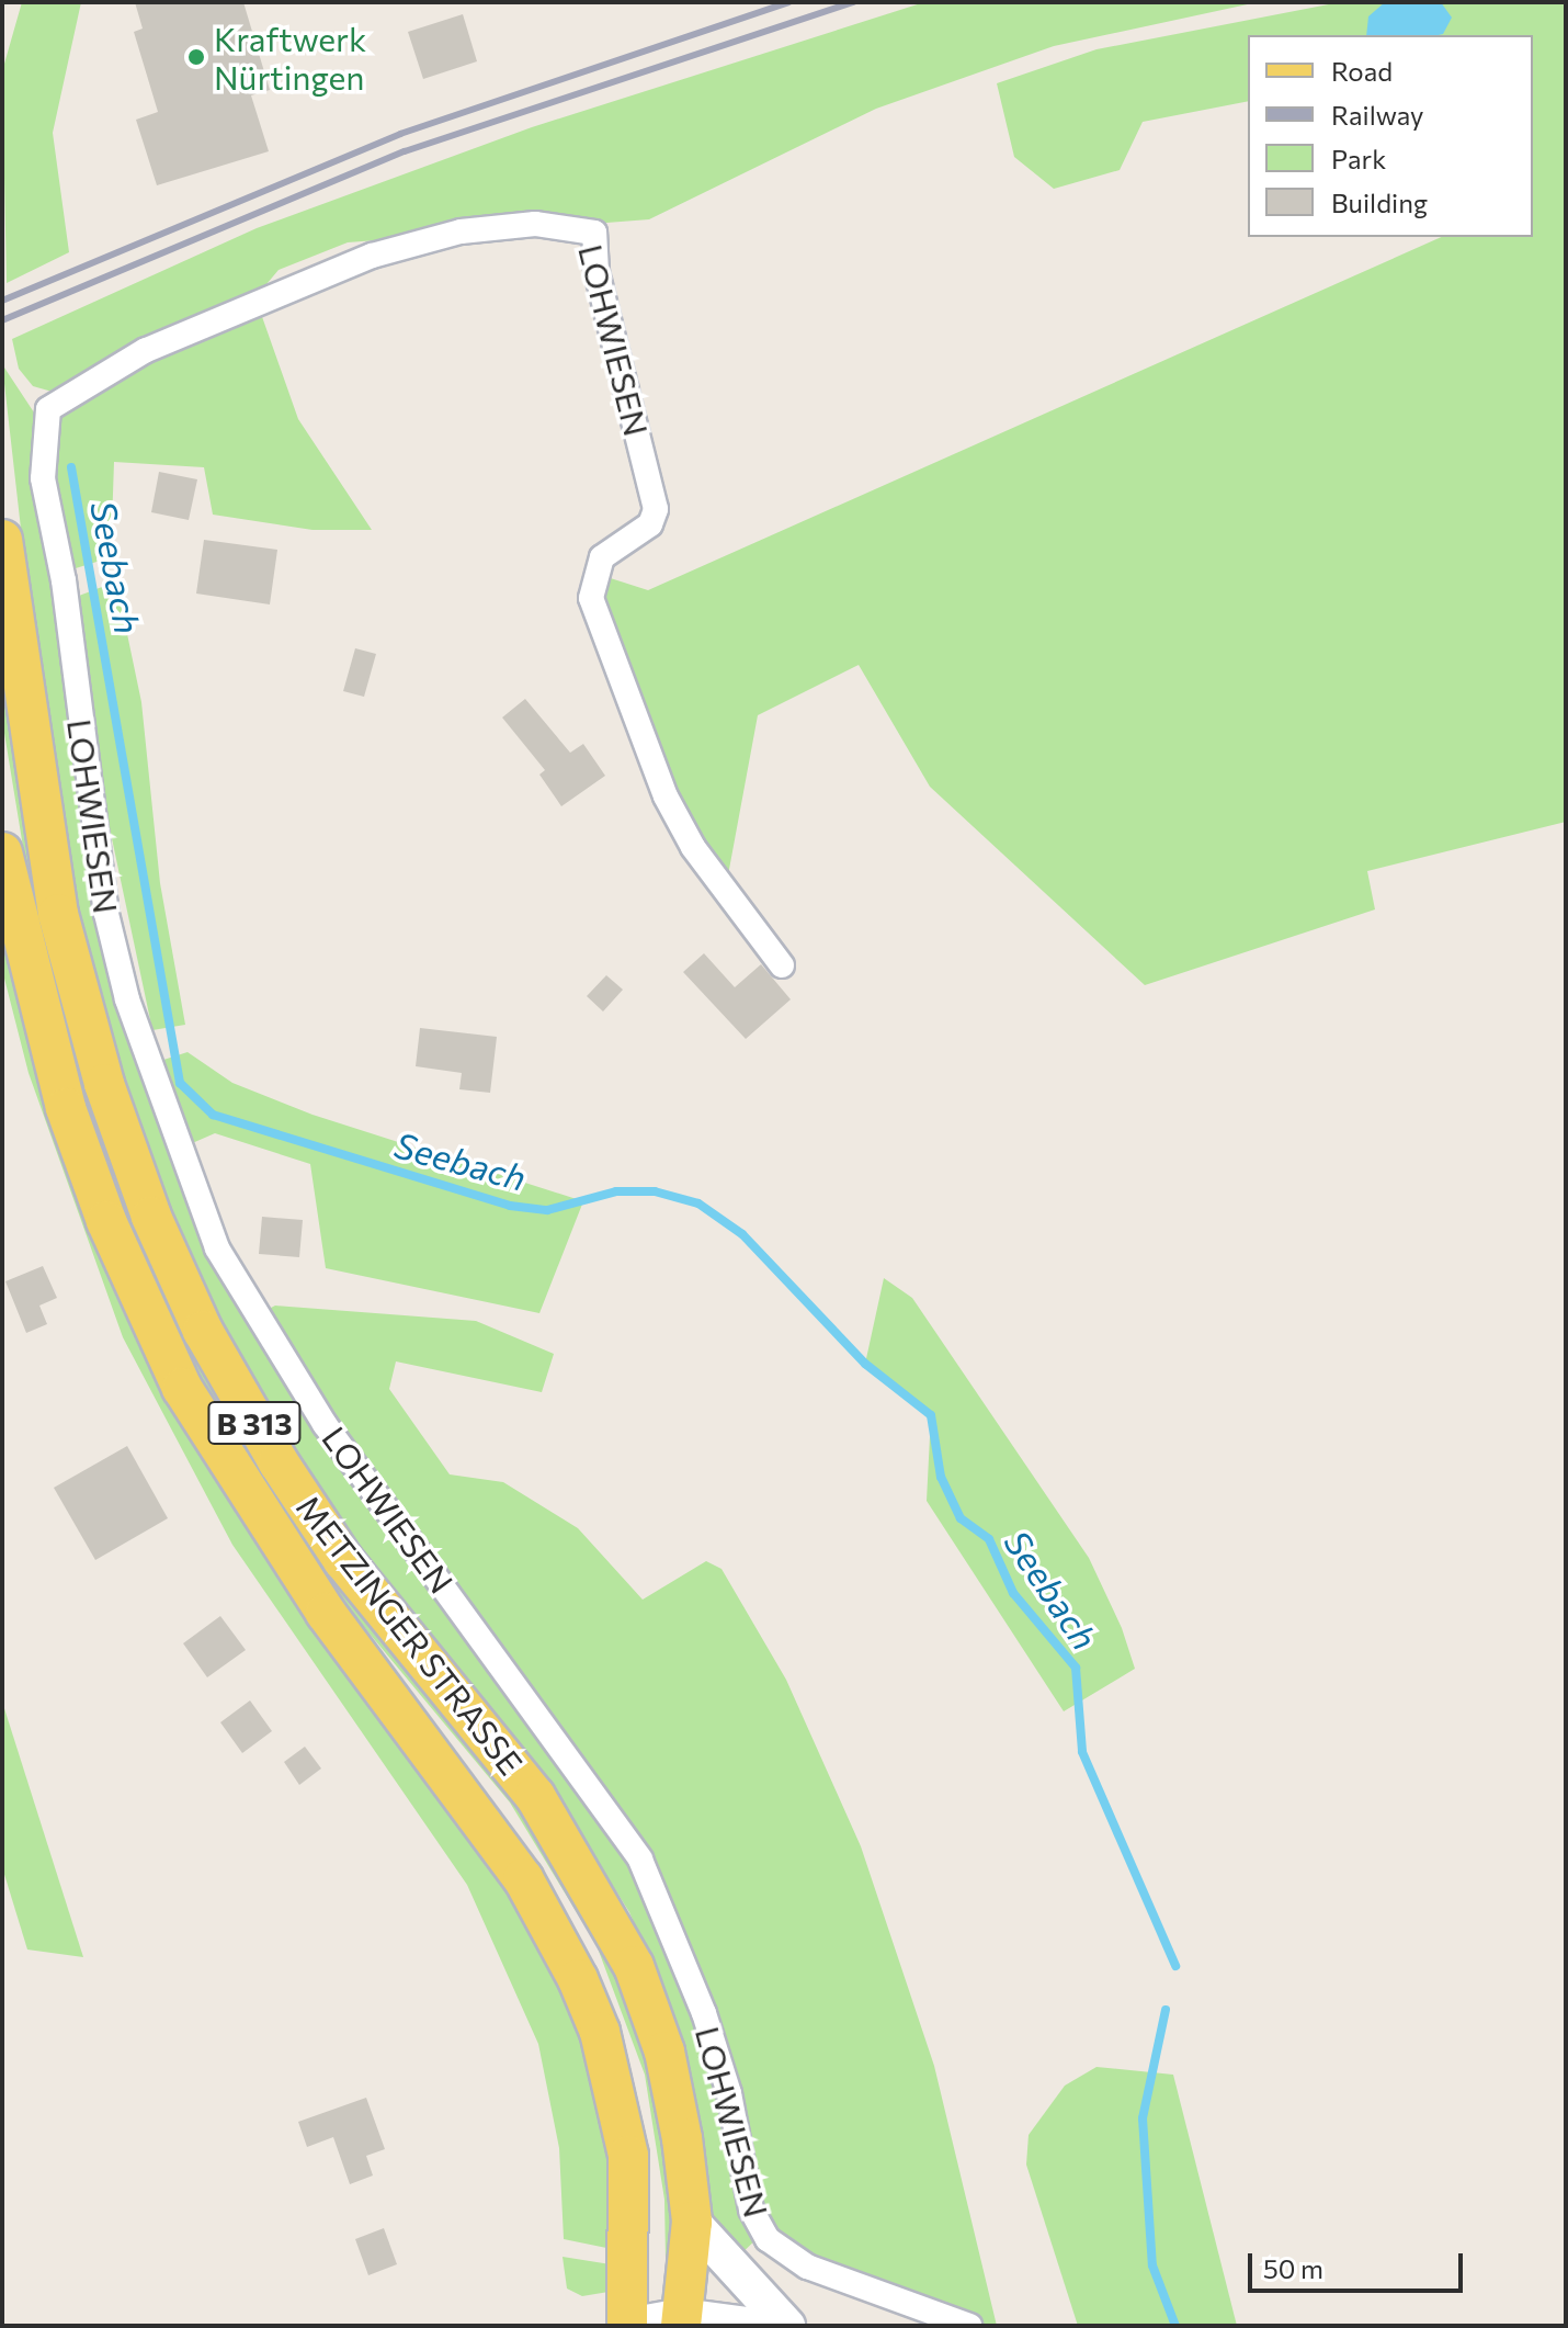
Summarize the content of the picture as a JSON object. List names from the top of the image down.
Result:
{
  "streets": {
    "main road": ["B 313", "METZINGER STRASSE"],
    "street": ["LOHWIESEN"]
  },
  "water": ["Seebach"],
  "places": ["Kraftwerk Nürtingen"],
  "legend": [
    "Road",
    "Railway",
    "Park",
    "Building"
  ],
  "scale_bar": "50 m"
}
